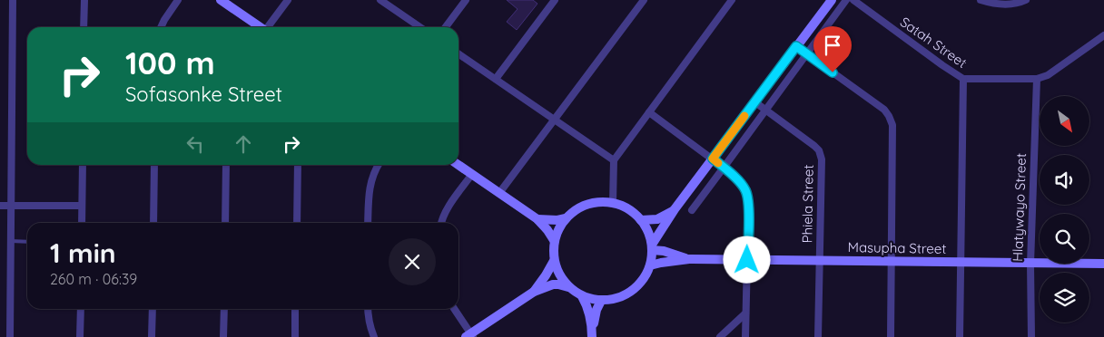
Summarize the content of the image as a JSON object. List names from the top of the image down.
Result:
{
  "streets": {
    "main road": ["Masupha Street"],
    "street": ["Satah Street", "Phiela Street", "Hlatywayo Street"]
  },
  "crossings": [
    ["Satah Street", "Hlatywayo Street"],
    ["Phiela Street", "Masupha Street"],
    ["Hlatywayo Street", "Masupha Street"]
  ],
  "north": "bottom right",
  "page": {
    "turn": ["100 m", "Sofasonke Street"],
    "heading": ["1 min", "260 m · 06:39"]
  }
}
